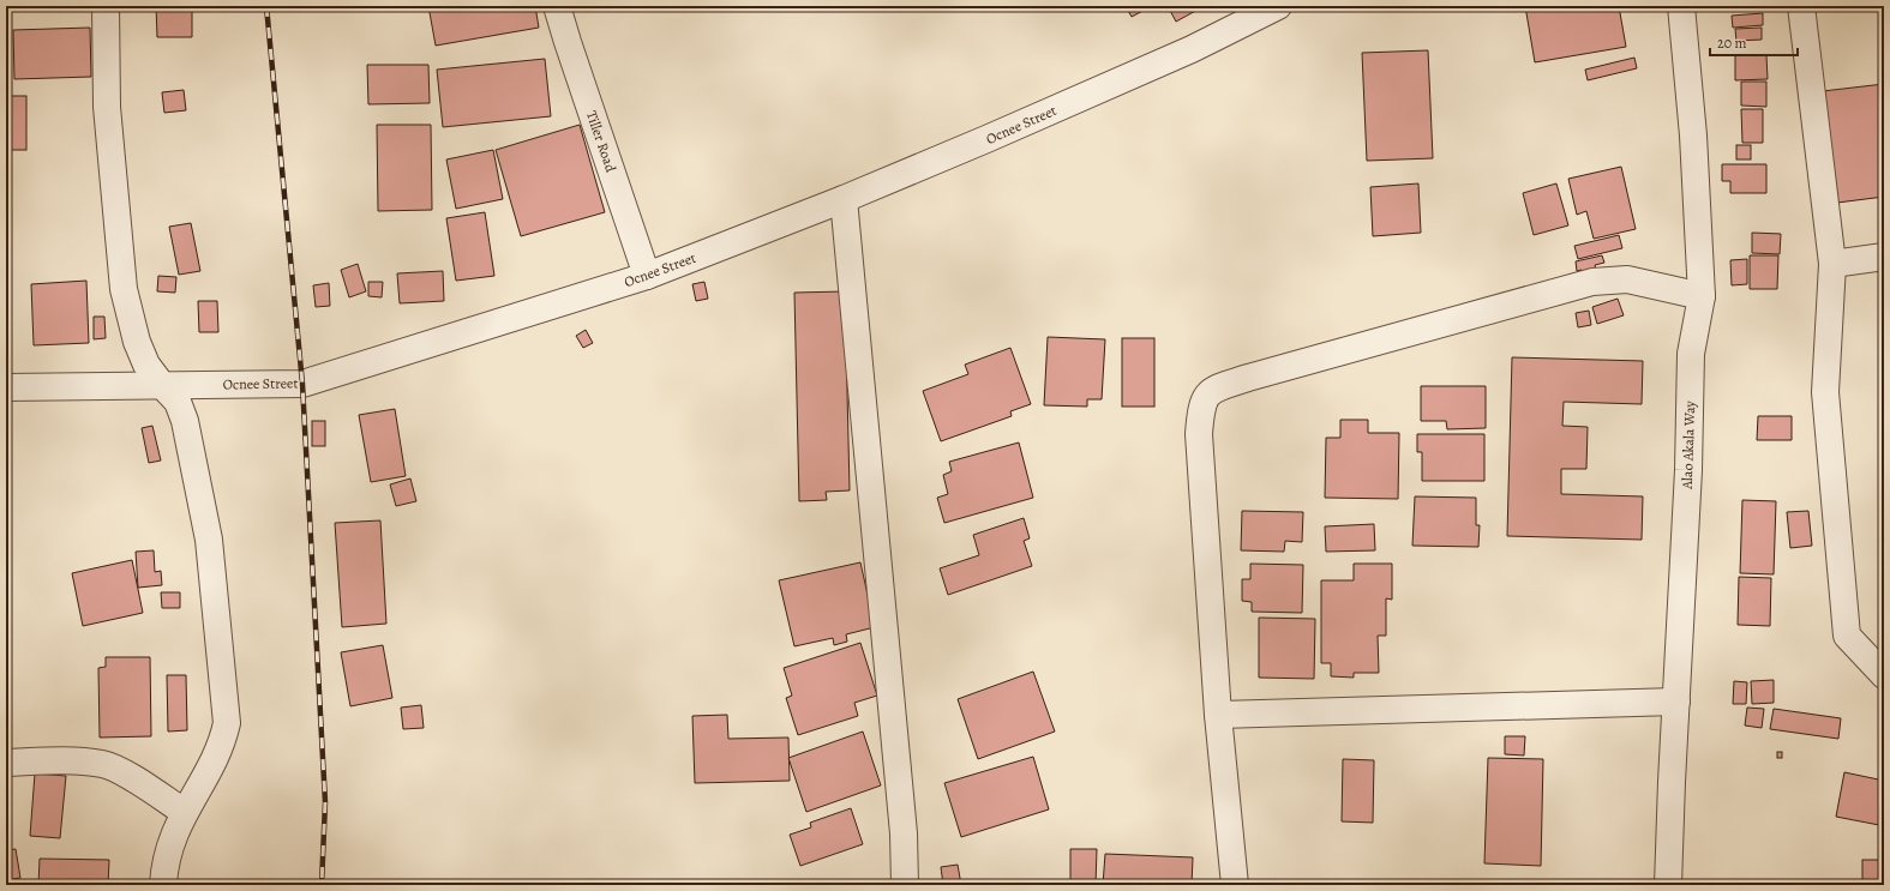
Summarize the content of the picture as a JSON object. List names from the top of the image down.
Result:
{
  "streets": {
    "street": ["Ocnee Street", "Tiller Road", "Alao Akala Way"]
  },
  "crossings": [
    ["Ocnee Street", "Tiller Road"]
  ],
  "scale_bar": "20 m"
}
